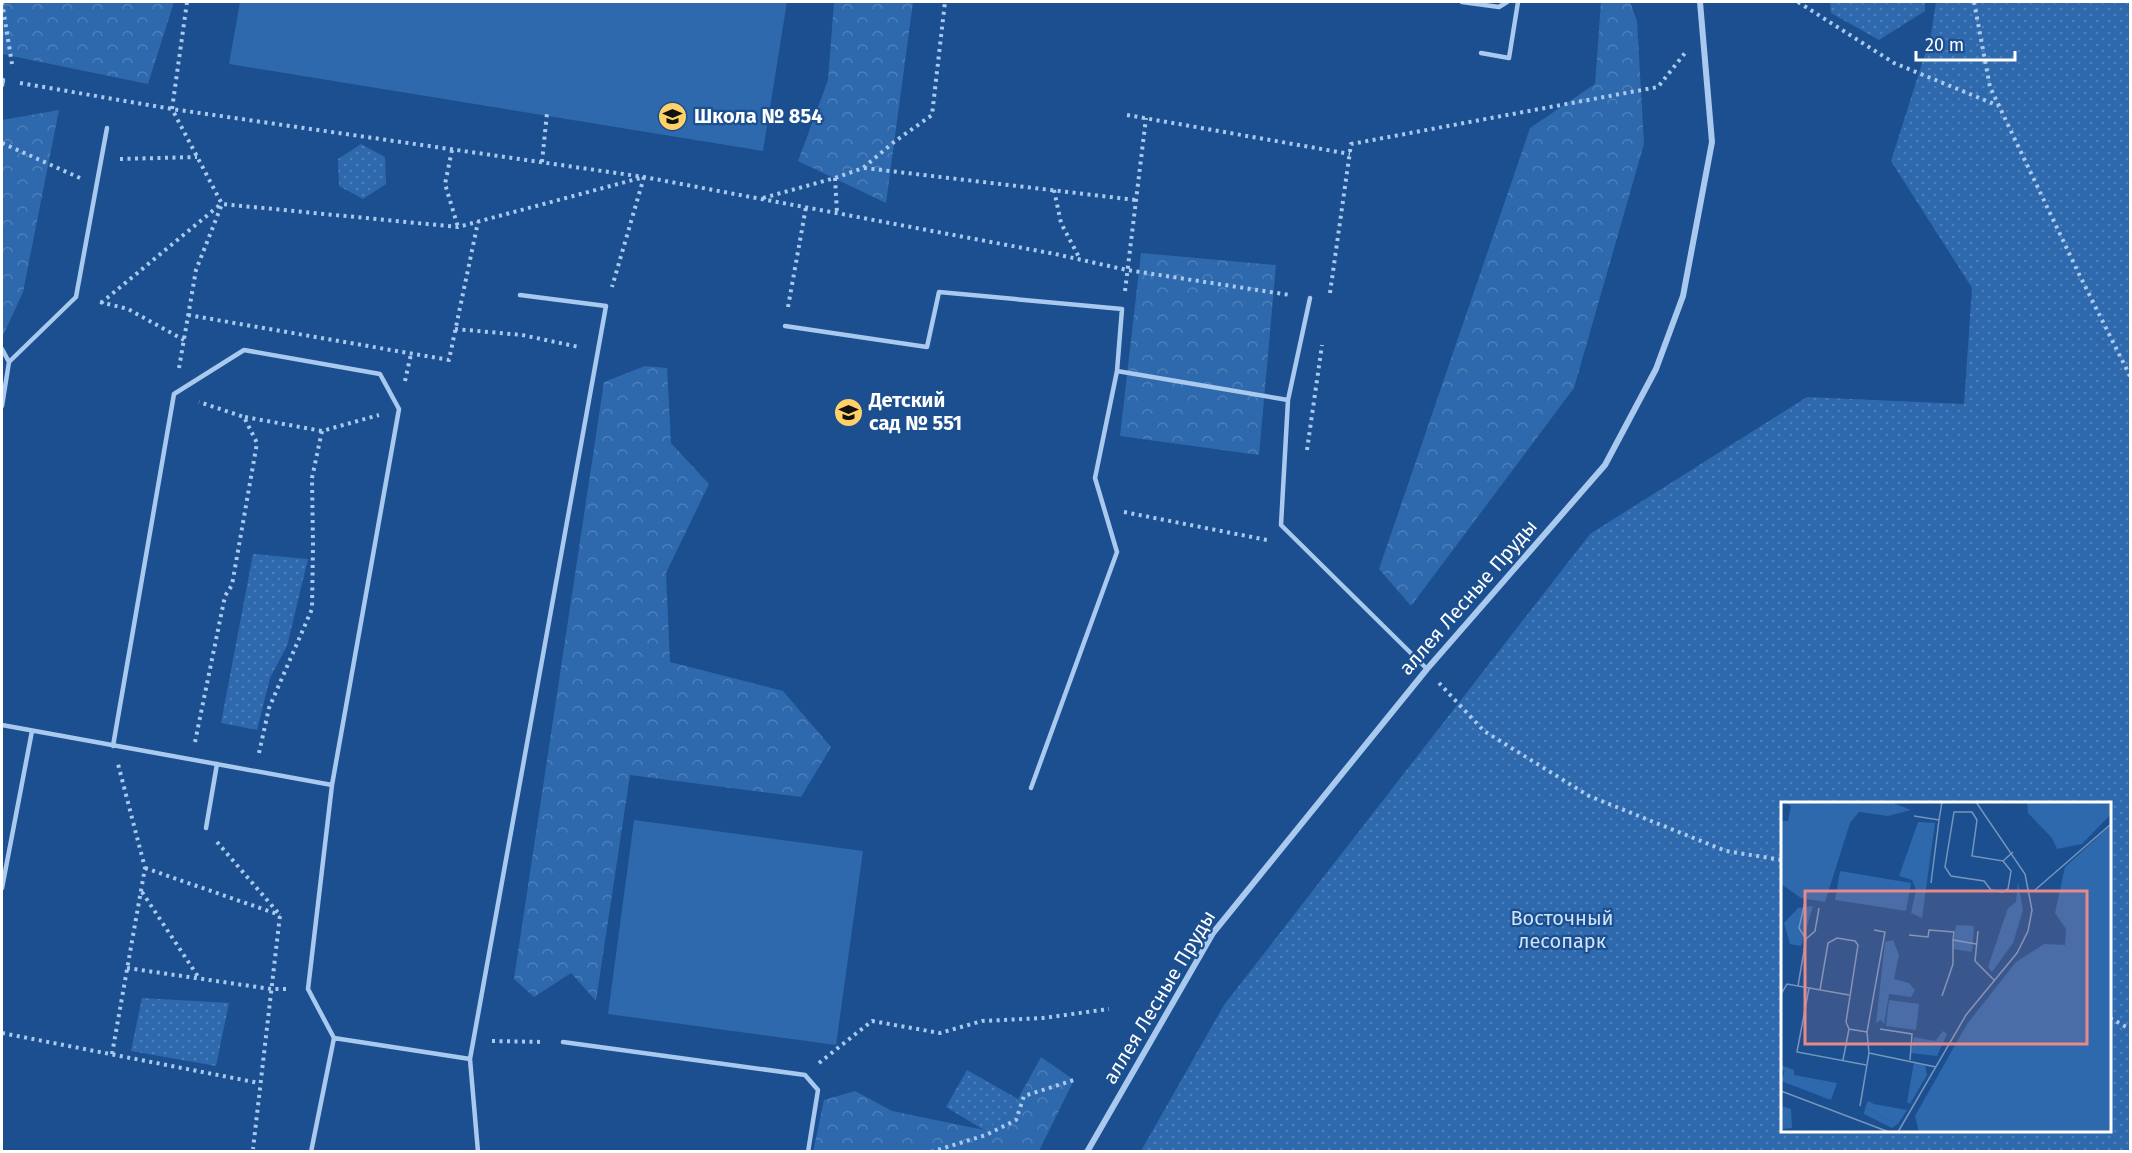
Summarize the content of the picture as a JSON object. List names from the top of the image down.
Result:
{
  "streets": {
    "street": ["аллея Лесные Пруды"]
  },
  "parks": ["Восточный лесопарк"],
  "places": {
    "school or university": ["Школа № 854", "Детский сад № 551"]
  },
  "scale_bar": "20 m"
}
